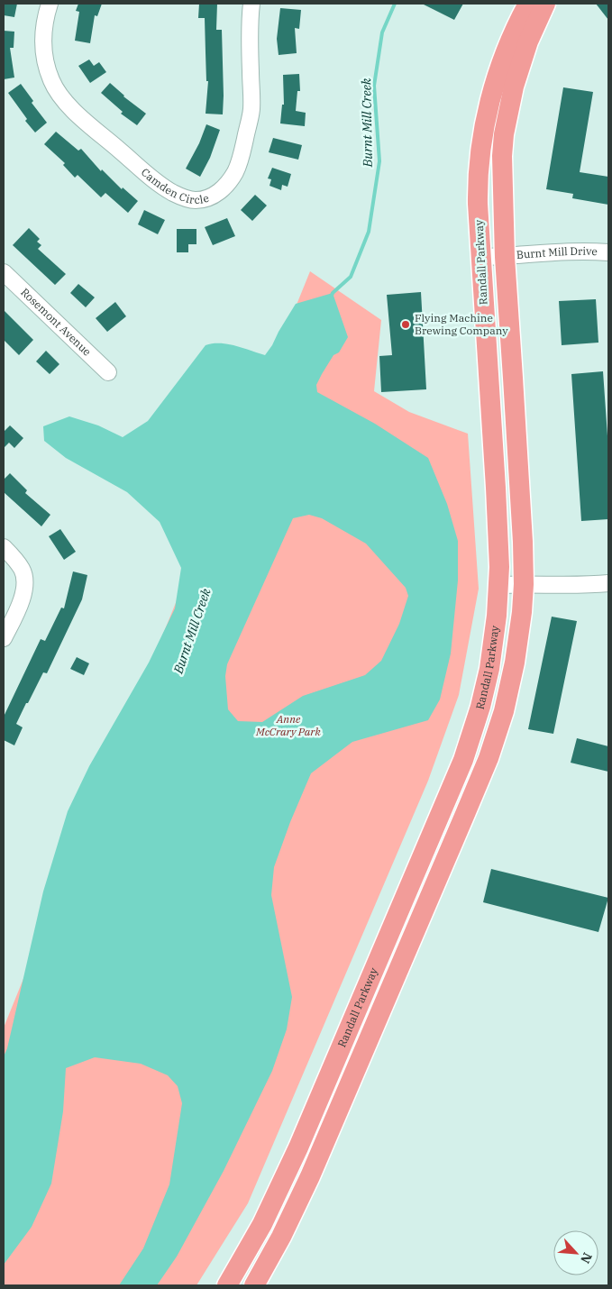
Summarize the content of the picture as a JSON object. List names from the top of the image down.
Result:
{
  "streets": {
    "main road": ["Randall Parkway"],
    "street": ["Camden Circle", "Burnt Mill Drive", "Rosemont Avenue"]
  },
  "crossings": [
    ["Burnt Mill Drive", "Randall Parkway"]
  ],
  "water": ["Burnt Mill Creek"],
  "parks": ["Anne McCrary Park"],
  "places": ["Flying Machine Brewing Company"],
  "north": "bottom right"
}
